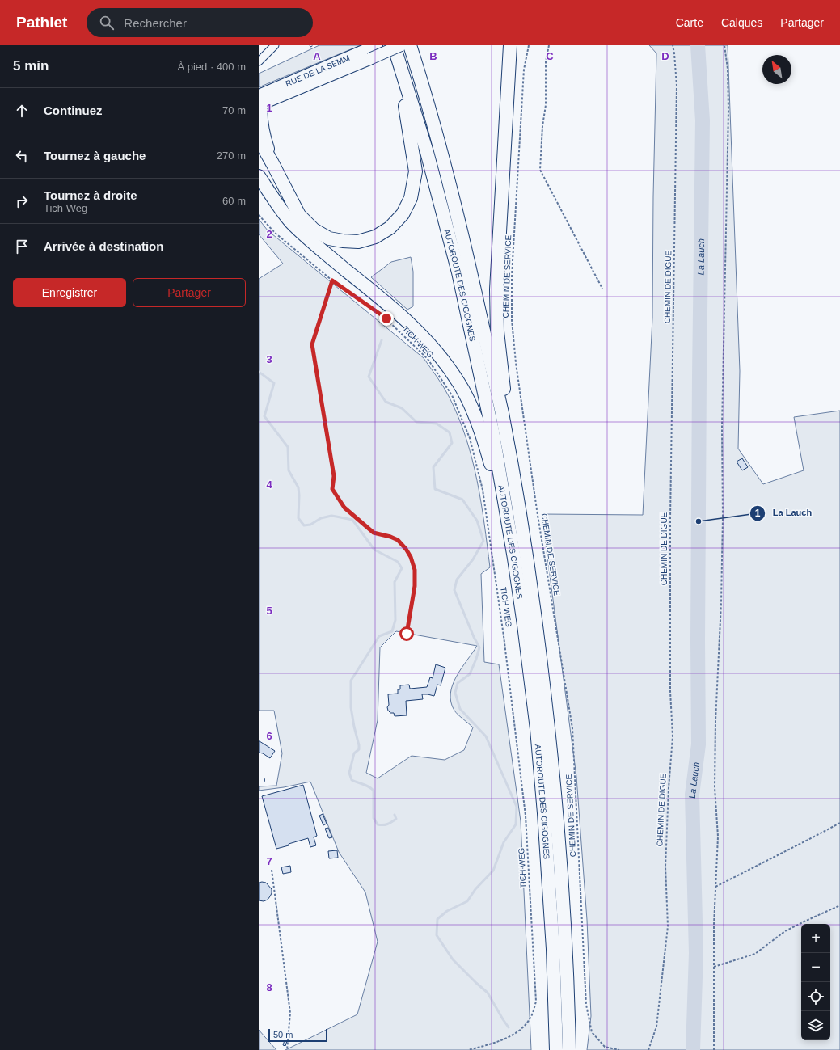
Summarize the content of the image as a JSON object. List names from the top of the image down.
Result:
{
  "streets": {
    "highway": ["AUTOROUTE DES CIGOGNES"],
    "main road": ["RUE DE LA SEMM"],
    "path": ["CHEMIN DE SERVICE", "CHEMIN DE DIGUE", "TICH WEG"]
  },
  "water": ["La Lauch"],
  "places": ["La Lauch"],
  "scale_bar": "50 m",
  "north": "top left",
  "page": {
    "header": "Pathlet",
    "search": "Rechercher",
    "nav": ["Carte", "Calques", "Partager"],
    "heading": ["5 min", "À pied · 400 m"],
    "list": [
      ["Continuez", "70 m"],
      ["Tournez à gauche", "270 m"],
      ["Tournez à droite", "Tich Weg", "60 m"],
      "Arrivée à destination"
    ],
    "buttons": ["Enregistrer", "Partager"],
    "map_buttons": ["+", "−"],
    "scale": "50 m"
  },
  "grid": {
    "columns": [
      "A",
      "B",
      "C",
      "D"
    ],
    "rows": [
      "1",
      "2",
      "3",
      "4",
      "5",
      "6",
      "7",
      "8"
    ]
  }
}
